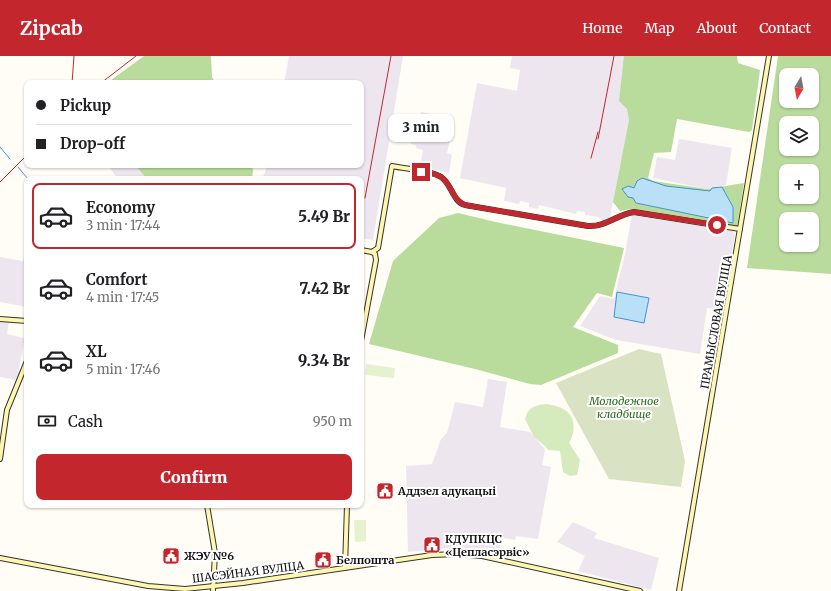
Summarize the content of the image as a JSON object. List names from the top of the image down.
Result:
{
  "streets": {
    "main road": ["ПРАМЫСЛОВАЯ ВУЛІЦА", "ШАСЭЙНАЯ ВУЛІЦА"]
  },
  "parks": ["Молодежное кладбище"],
  "places": {
    "public building": [
      "Аддзел адукацыі",
      "КДУПКЦС «Цепласэрвіс»",
      "ЖЭУ №6",
      "Белпошта"
    ]
  },
  "north": "bottom",
  "page": {
    "header": "Zipcab",
    "nav": [
      "Home",
      "Map",
      "About",
      "Contact"
    ],
    "map_buttons": ["+", "−"],
    "banner": ["Pickup", "Drop-off"],
    "bubble": "3 min",
    "list": [
      {
        "name": "Economy",
        "note": "3 min · 17:44",
        "value": "5.49 Br"
      },
      {
        "name": "Comfort",
        "note": "4 min · 17:45",
        "value": "7.42 Br"
      },
      {
        "name": "XL",
        "note": "5 min · 17:46",
        "value": "9.34 Br"
      }
    ],
    "pay": ["Cash", "950 m"],
    "buttons": "Confirm"
  }
}
